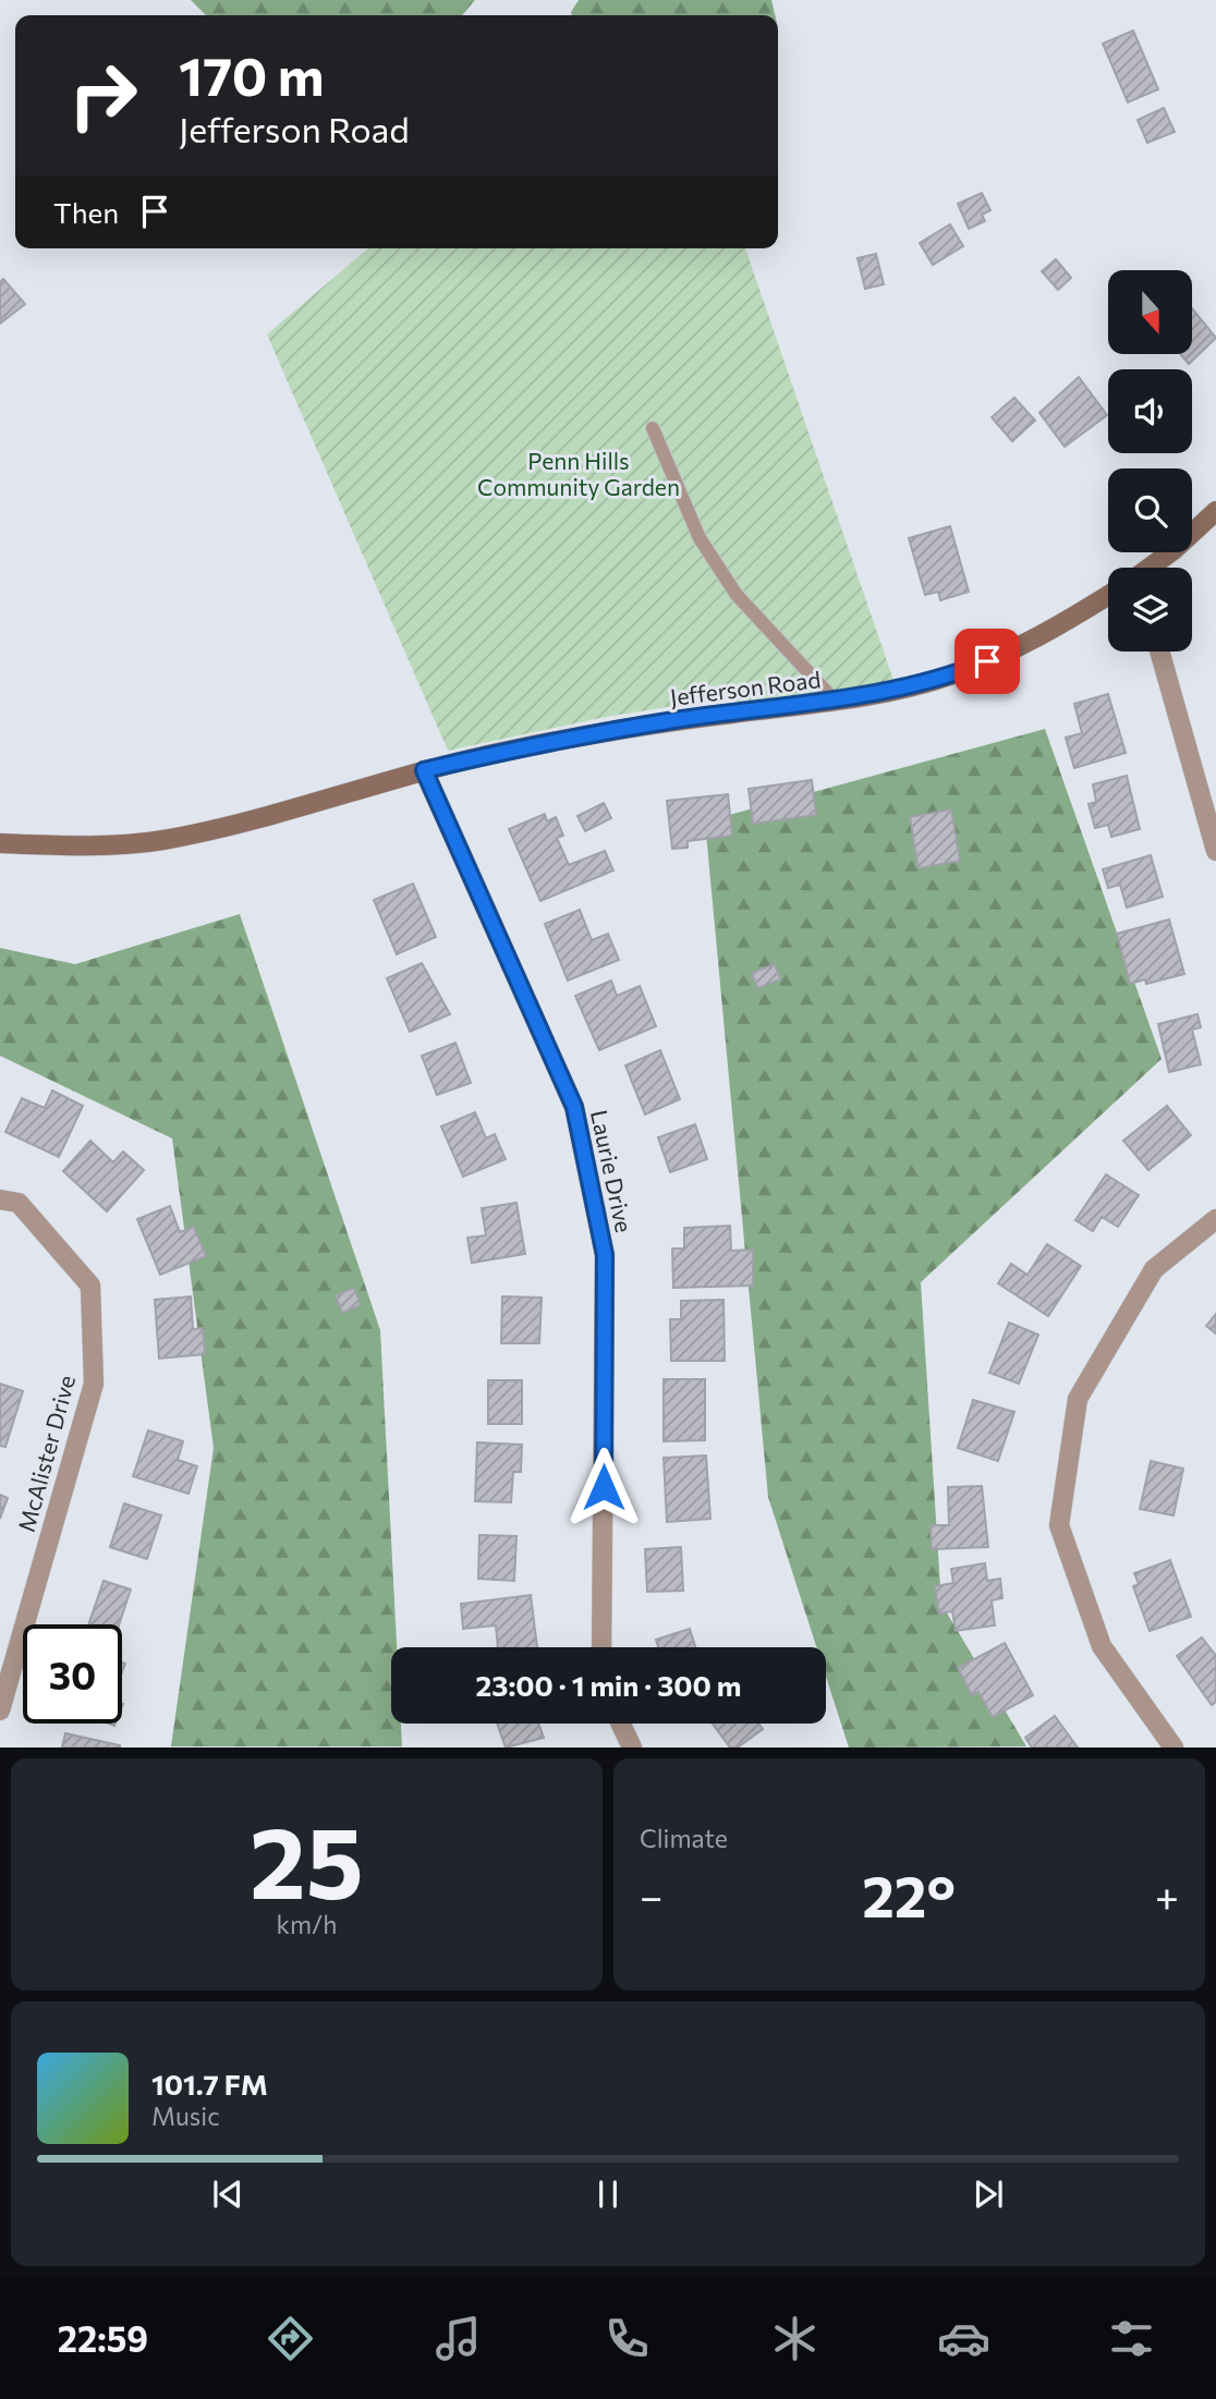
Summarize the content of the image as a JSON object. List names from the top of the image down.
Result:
{
  "streets": {
    "street": ["Jefferson Road", "Laurie Drive", "McAlister Drive"]
  },
  "crossings": [
    ["Jefferson Road", "Laurie Drive"]
  ],
  "parks": ["Penn Hills Community Garden"],
  "north": "bottom",
  "page": {
    "turn": ["170 m", "Jefferson Road"],
    "then": "Then",
    "limit": "30",
    "trip": "23:00 · 1 min · 300 m",
    "tile": [
      ["25", "km/h"],
      "Climate"
    ],
    "heat": ["−", "22°", "+"],
    "song": ["101.7 FM", "Music"],
    "tabs": "22:59"
  }
}
